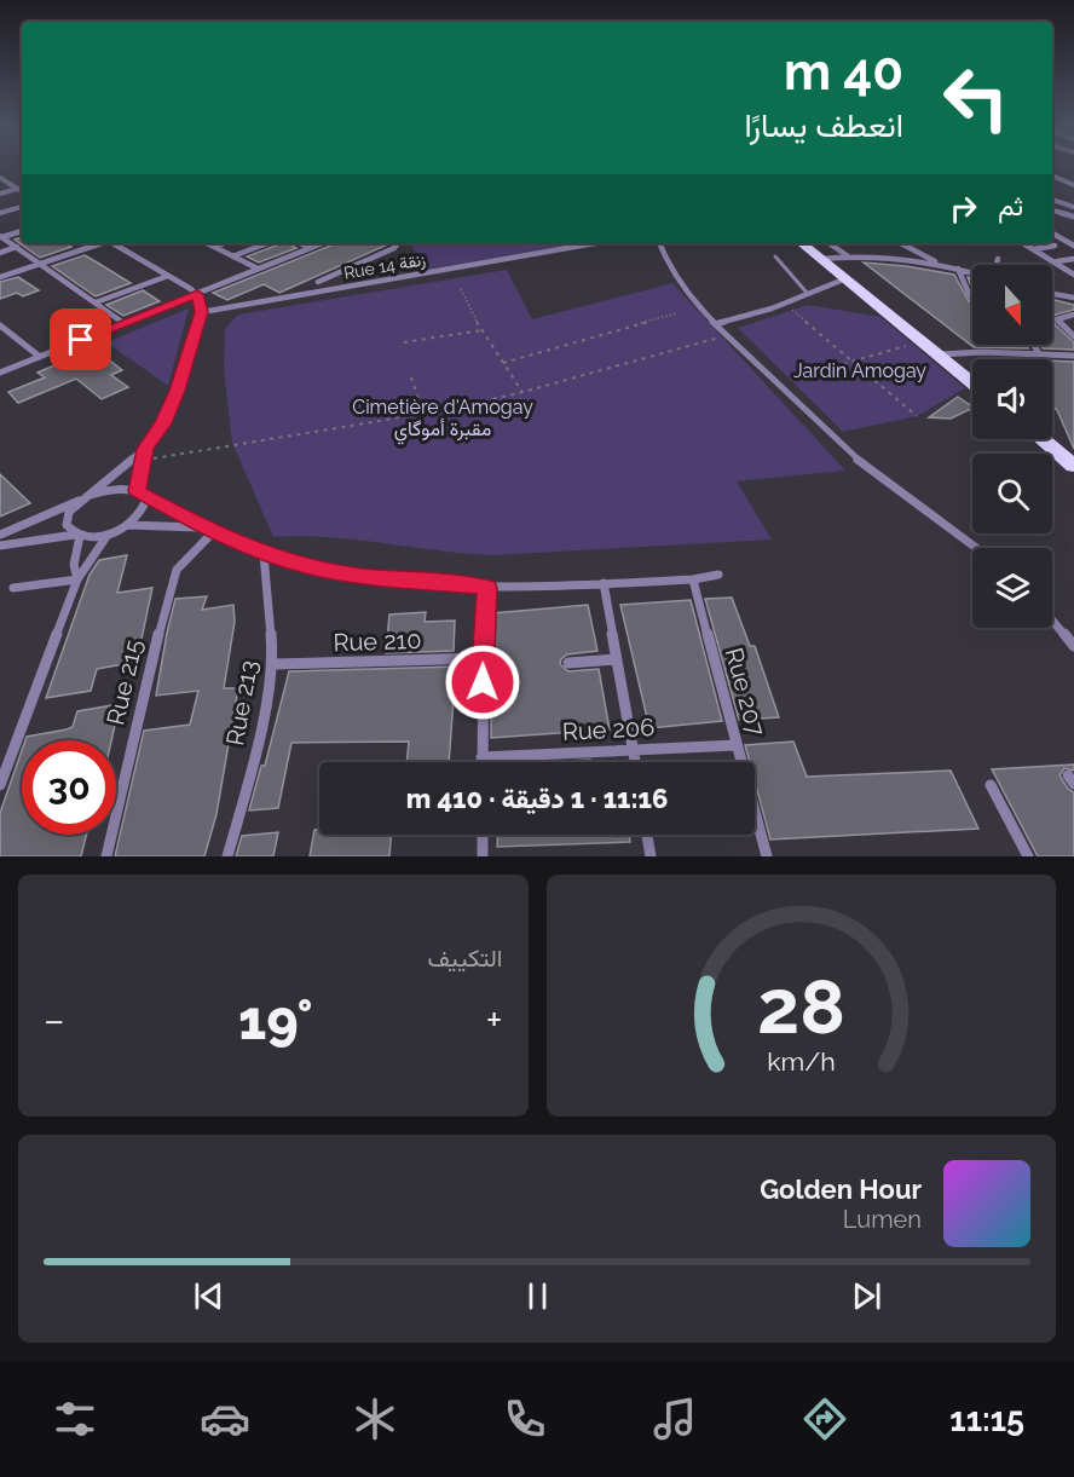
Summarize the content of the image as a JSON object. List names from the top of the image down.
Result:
{
  "streets": {
    "street": [
      "Rue 14 زنقة",
      "Rue 210",
      "Rue 215",
      "Rue 207",
      "Rue 213",
      "Rue 206"
    ]
  },
  "crossings": [
    ["Rue 210", "Rue 213"],
    ["Rue 207", "Rue 206"]
  ],
  "parks": ["Jardin Amogay", "Cimetière d'Amogay مقبرة أموگاي"],
  "north": "bottom",
  "page": {
    "turn": ["40 m", "انعطف يسارًا"],
    "then": "ثم",
    "limit": "30",
    "trip": "11:16 · 1 دقيقة · 410 m",
    "tile": "التكييف",
    "heat": ["−", "19°", "+"],
    "song": ["Golden Hour", "Lumen"],
    "tabs": "11:15",
    "gauge": ["28", "km/h"]
  }
}
